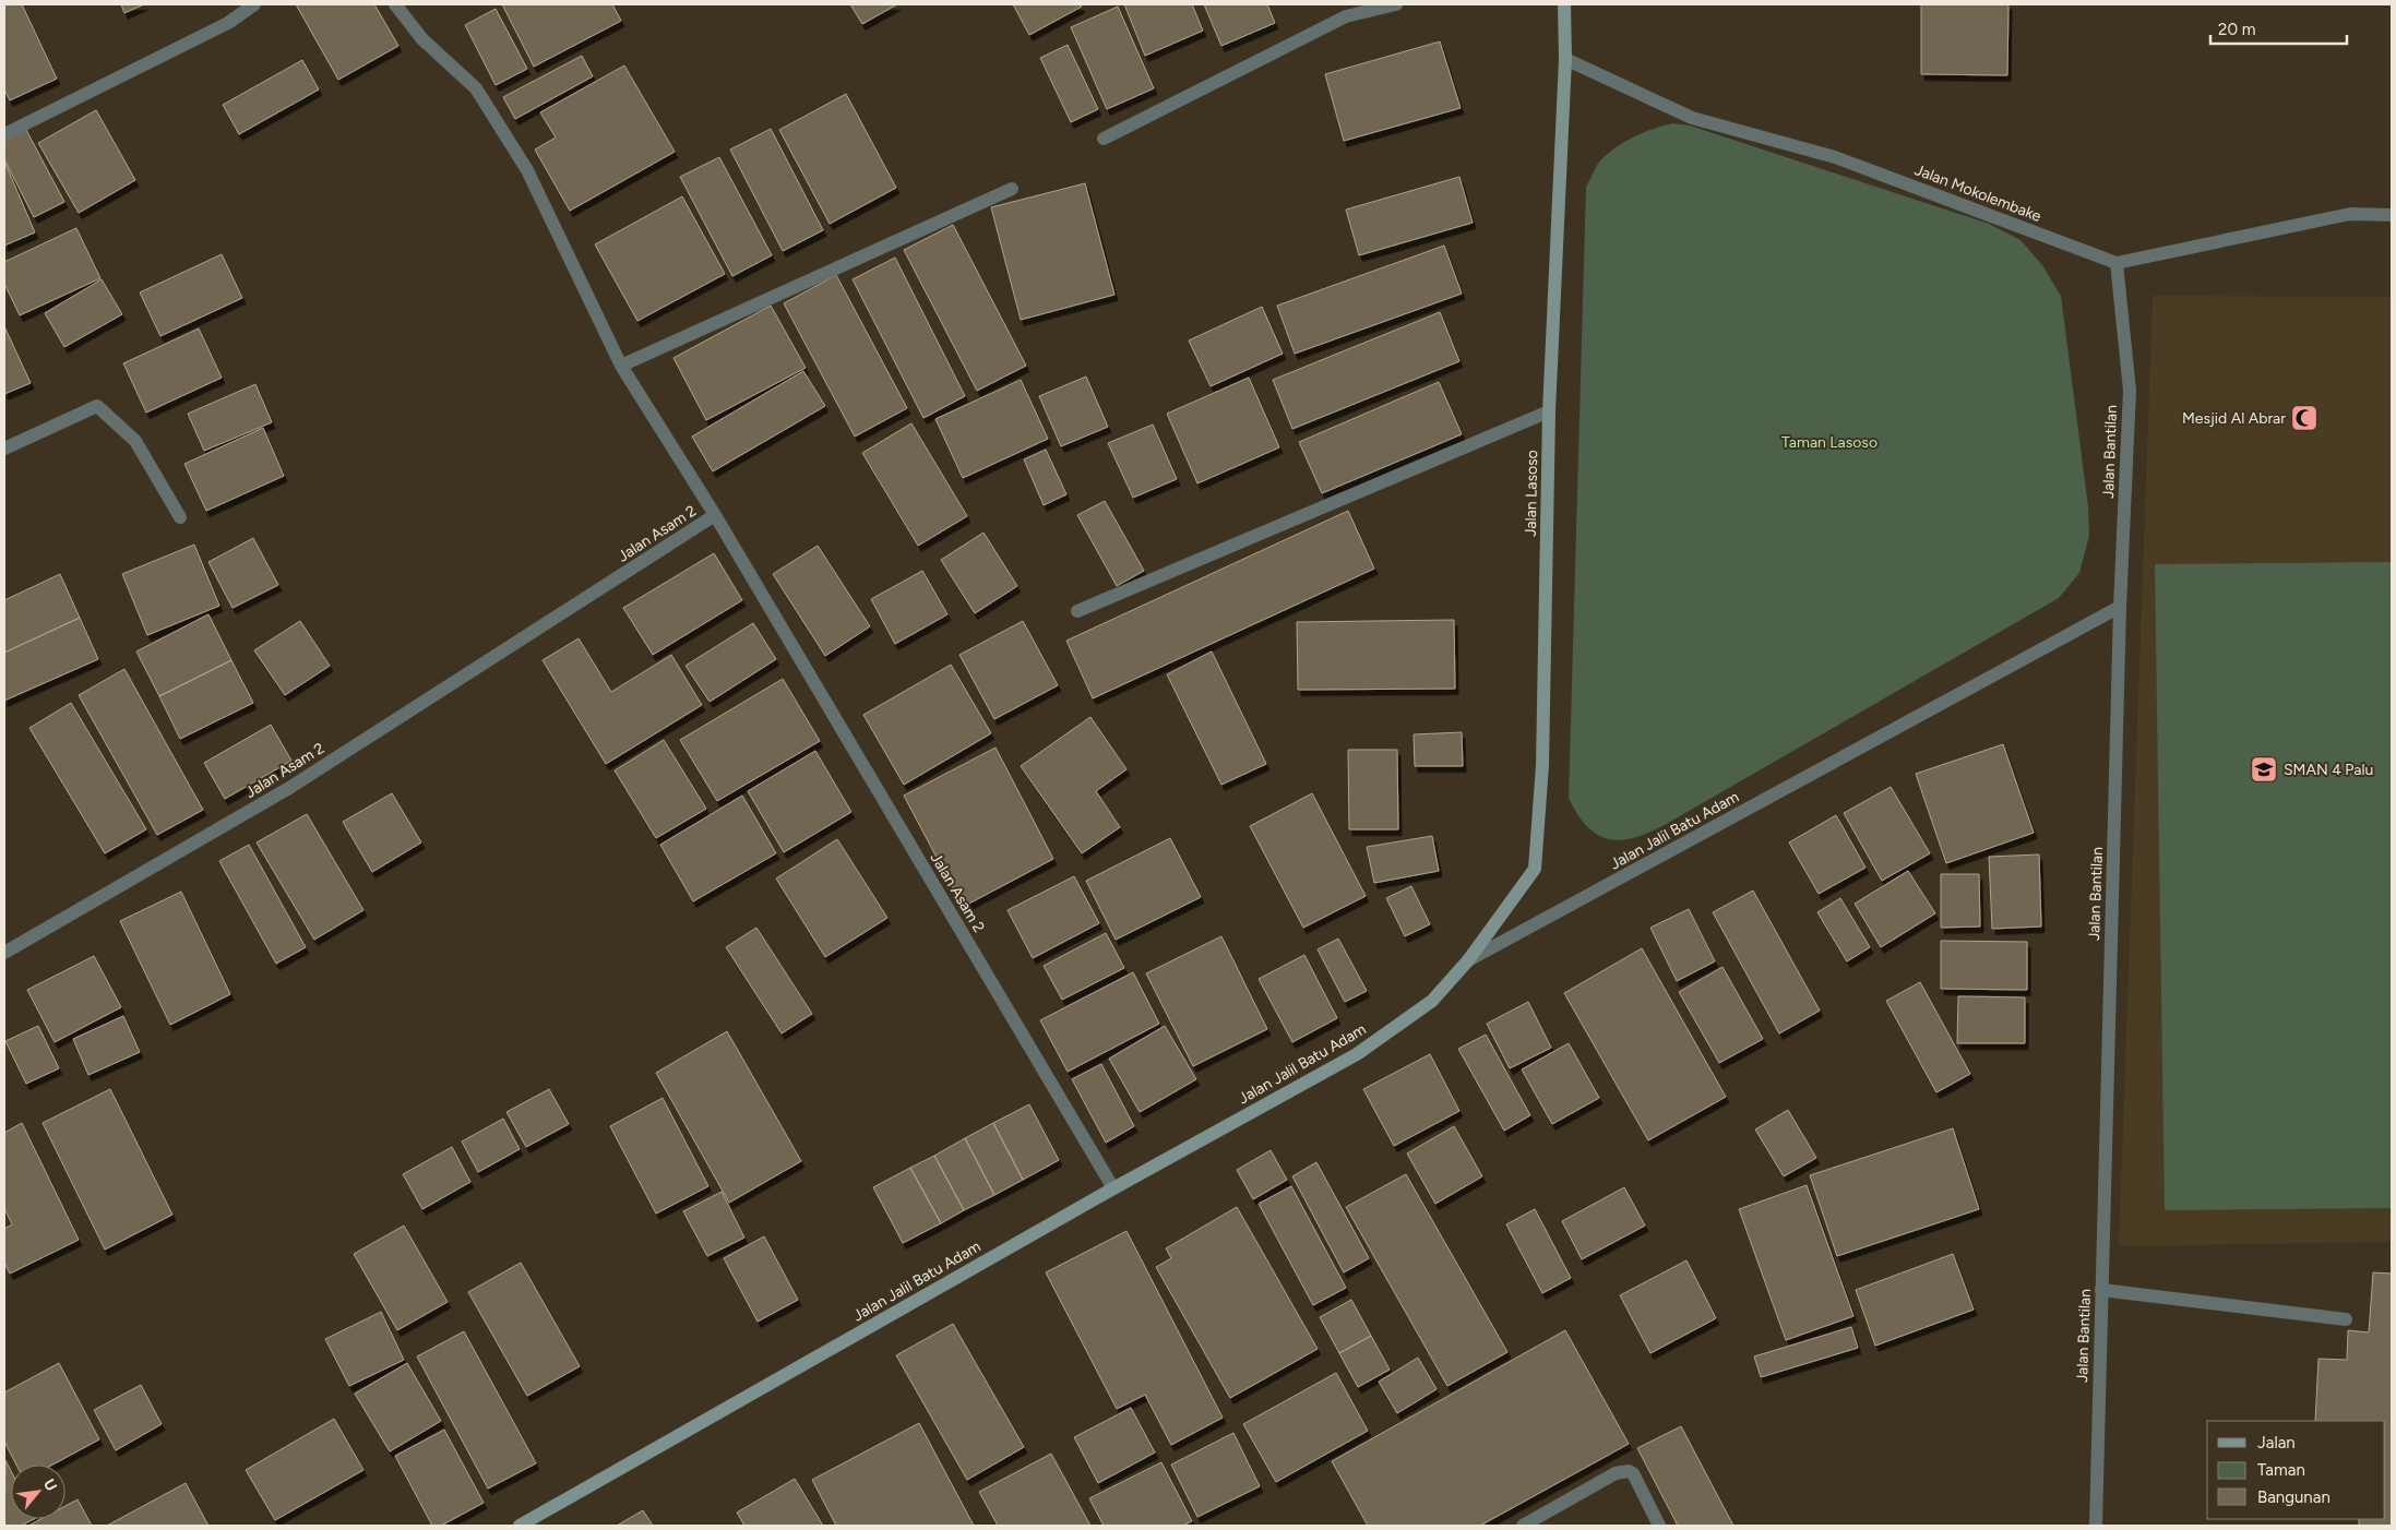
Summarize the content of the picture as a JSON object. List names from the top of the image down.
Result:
{
  "streets": {
    "street": [
      "Jalan Mokolembake",
      "Jalan Bantilan",
      "Jalan Lasoso",
      "Jalan Asam 2",
      "Jalan Jalil Batu Adam"
    ]
  },
  "crossings": [
    ["Jalan Mokolembake", "Jalan Bantilan"],
    ["Jalan Mokolembake", "Jalan Lasoso"],
    ["Jalan Bantilan", "Jalan Jalil Batu Adam"],
    ["Jalan Lasoso", "Jalan Jalil Batu Adam"],
    ["Jalan Asam 2", "Jalan Jalil Batu Adam"]
  ],
  "parks": ["Taman Lasoso"],
  "places": {
    "mosque": ["Mesjid Al Abrar"],
    "school or university": ["SMAN 4 Palu"]
  },
  "legend": ["Jalan", "Taman", "Bangunan"],
  "scale_bar": "20 m",
  "north": "top right"
}
